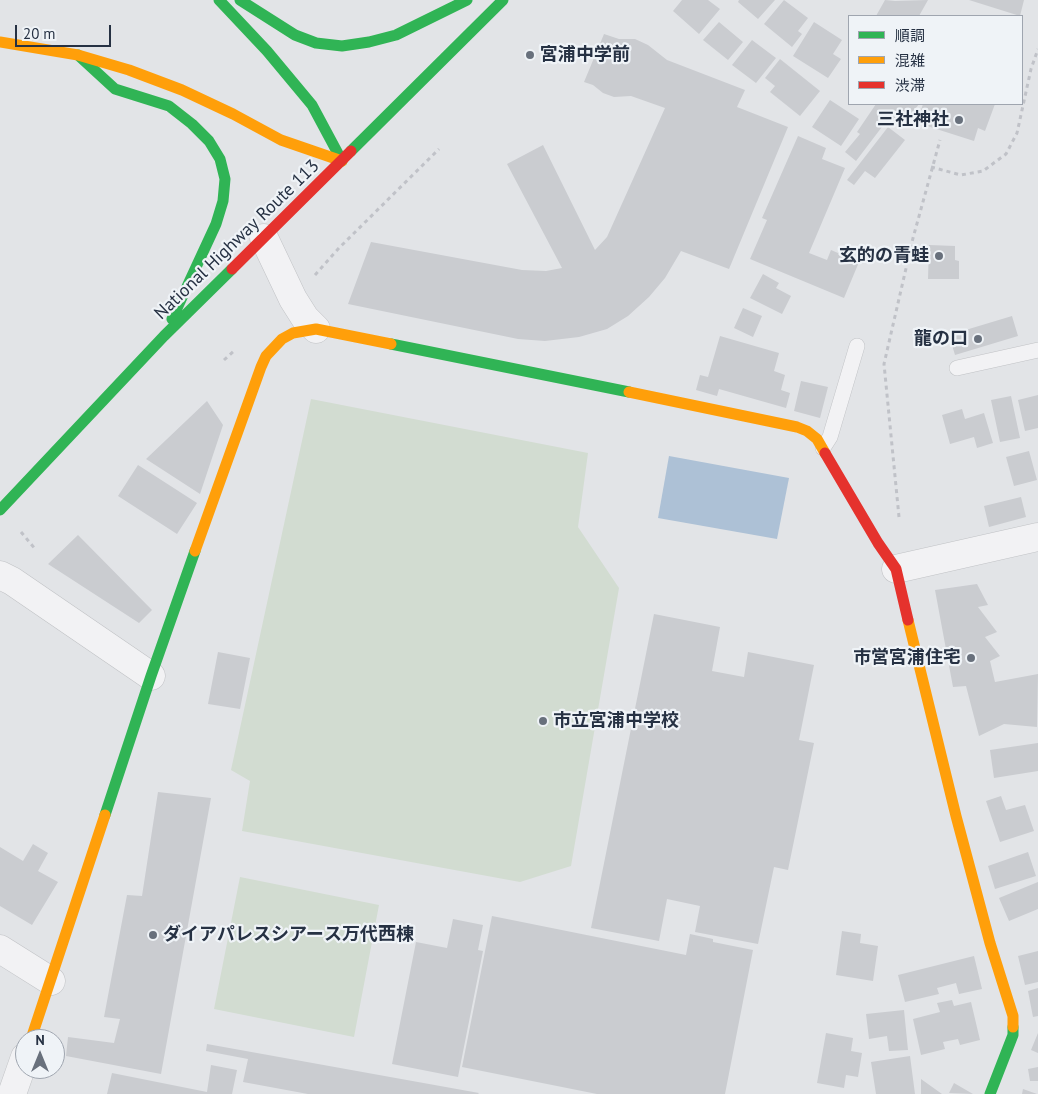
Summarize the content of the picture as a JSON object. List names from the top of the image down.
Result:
{
  "streets": {
    "main road": ["National Highway Route 113"]
  },
  "places": [
    "宮浦中学前",
    "三社神社",
    "玄的の青蛙",
    "龍の口",
    "市営宮浦住宅",
    "市立宮浦中学校",
    "ダイアパレスシアース万代西棟"
  ],
  "legend": ["順調", "混雑", "渋滞"],
  "scale_bar": "20 m",
  "north": "top"
}
